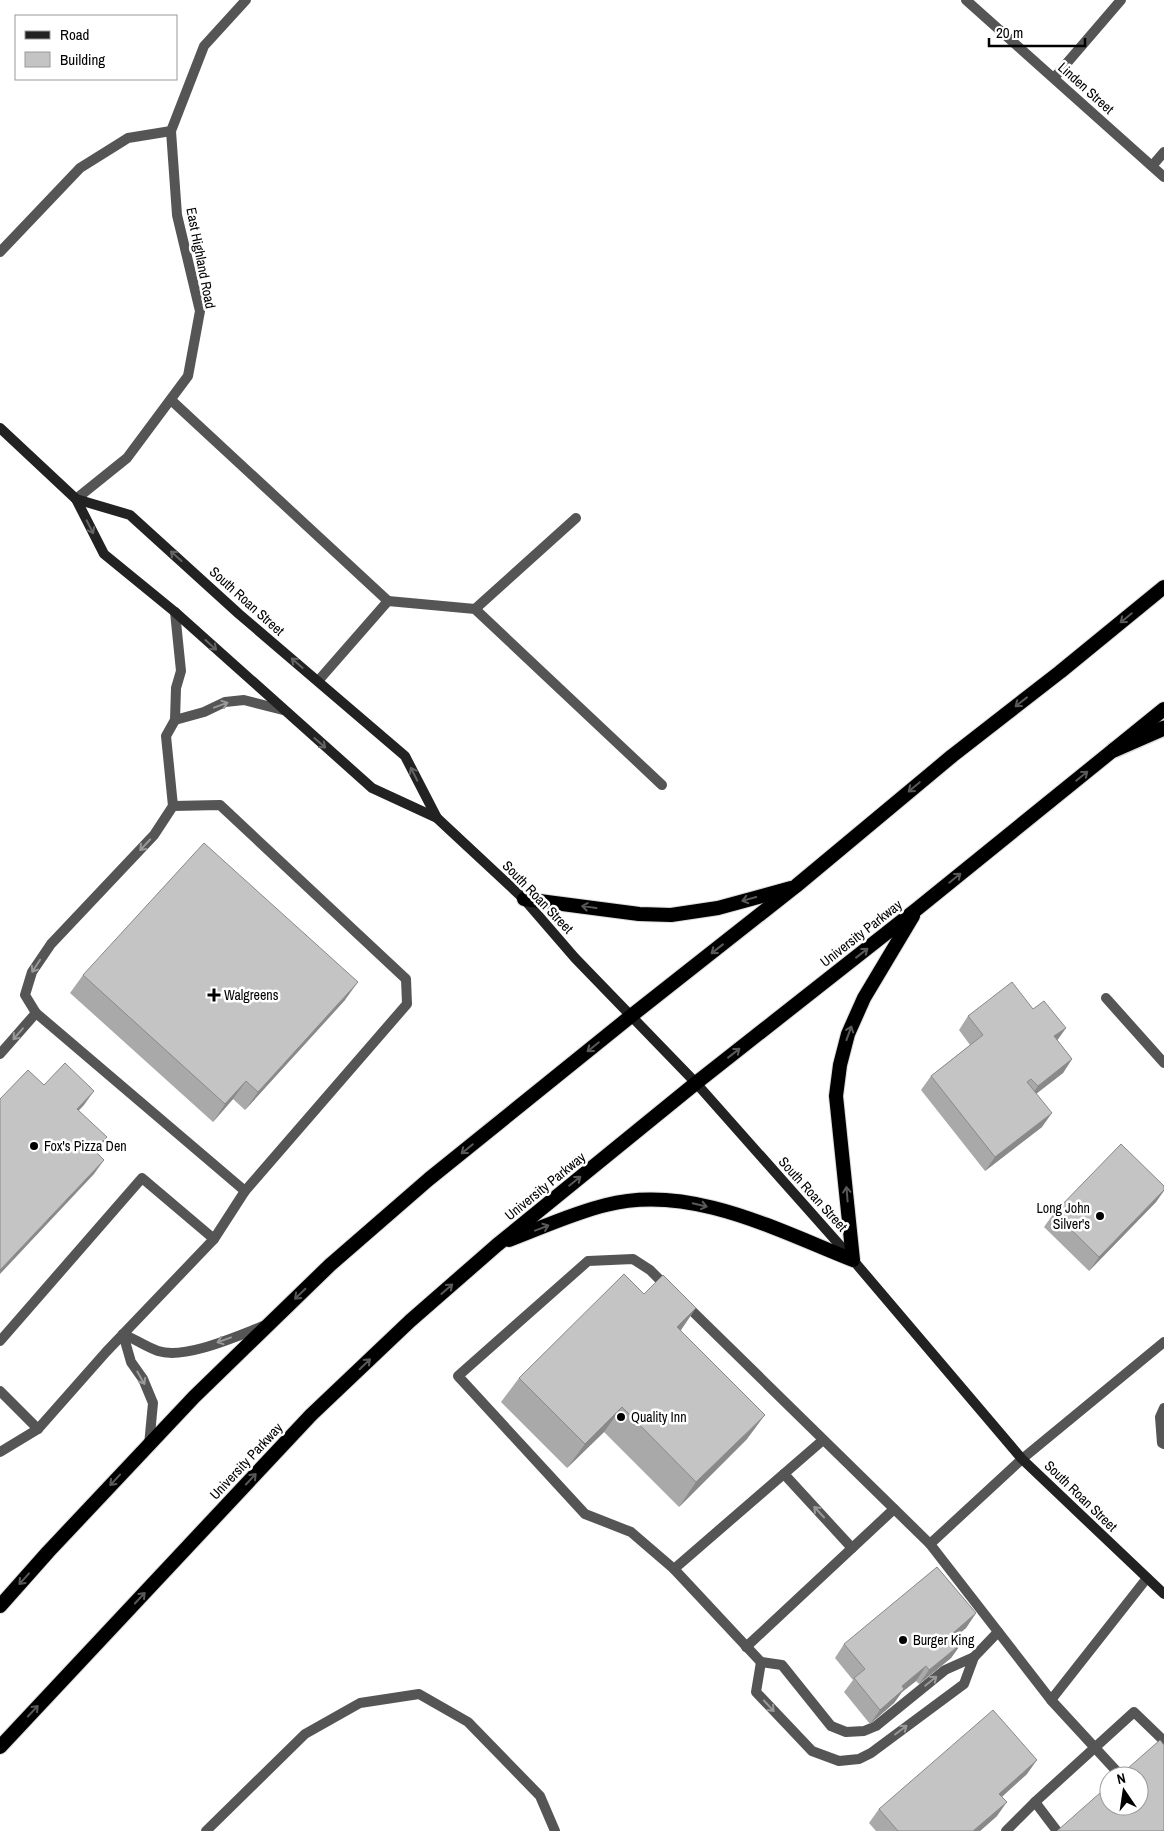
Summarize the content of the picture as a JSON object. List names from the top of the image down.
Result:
{
  "streets": {
    "highway": ["University Parkway"],
    "main road": ["South Roan Street"],
    "street": ["Linden Street", "East Highland Road"]
  },
  "crossings": [
    ["East Highland Road", "South Roan Street"],
    ["South Roan Street", "University Parkway"]
  ],
  "places": {
    "health": ["Walgreens"],
    "other": [
      "Fox's Pizza Den",
      "Long John Silver's",
      "Quality Inn",
      "Burger King"
    ]
  },
  "legend": ["Road", "Building"],
  "scale_bar": "20 m",
  "north": "top"
}
